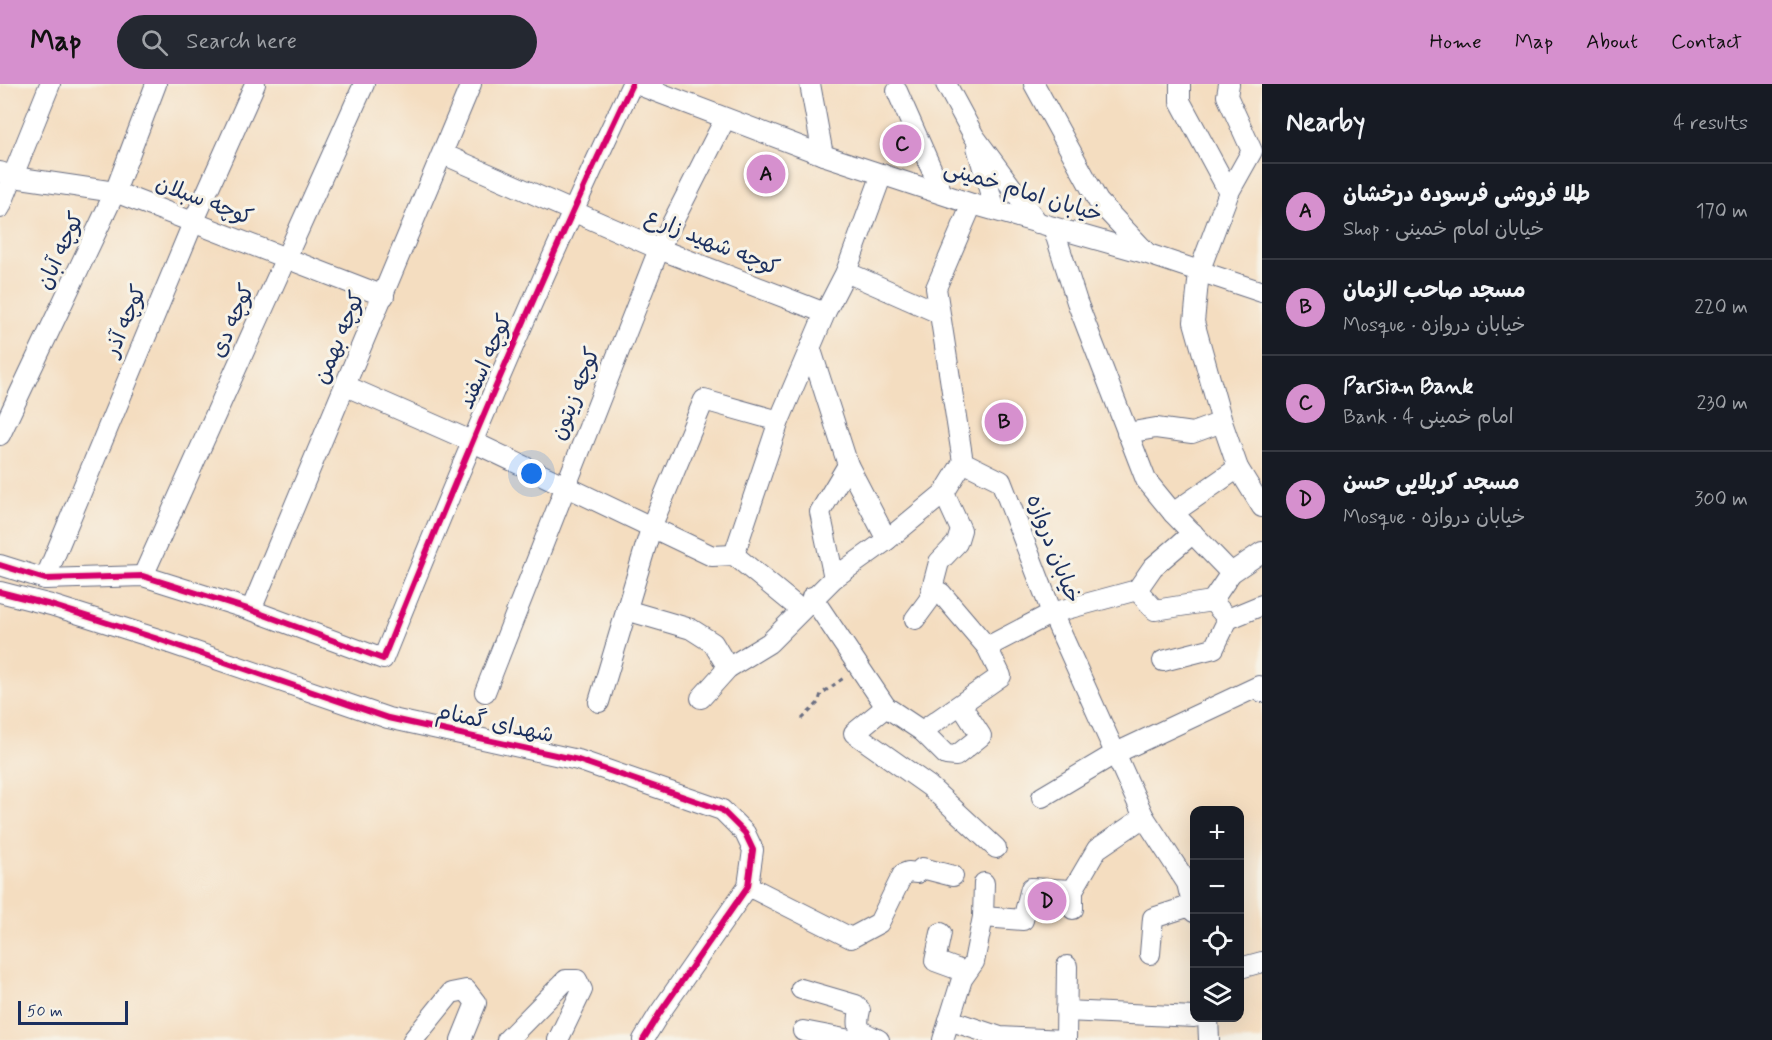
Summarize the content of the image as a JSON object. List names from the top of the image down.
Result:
{
  "streets": {
    "street": [
      "خیابان امام خمینی",
      "کوچه سبلان",
      "کوچه شهید زارع",
      "کوچه آبان",
      "کوچه آذر",
      "کوچه دی",
      "کوچه بهمن",
      "کوچه اسفند",
      "کوچه زیتون",
      "خیابان دروازه",
      "شهدای گمنام"
    ]
  },
  "crossings": [
    ["خیابان امام خمینی", "کوچه اسفند"],
    ["خیابان امام خمینی", "کوچه زیتون"],
    ["کوچه سبلان", "کوچه آبان"],
    ["کوچه سبلان", "کوچه آذر"],
    ["کوچه سبلان", "کوچه دی"],
    ["کوچه سبلان", "کوچه بهمن"],
    ["کوچه شهید زارع", "کوچه بهمن"],
    ["کوچه شهید زارع", "کوچه اسفند"],
    ["کوچه شهید زارع", "کوچه زیتون"],
    ["کوچه بهمن", "کوچه اسفند"]
  ],
  "scale_bar": "50 m",
  "page": {
    "header": "Map",
    "search": "Search here",
    "nav": [
      "Home",
      "Map",
      "About",
      "Contact"
    ],
    "heading": ["Nearby", "4 results"],
    "pins": [
      "C",
      "A",
      "B",
      "D"
    ],
    "list": [
      {
        "mark": "A",
        "name": "طلا فروشی فرسوده درخشان",
        "note": "Shop · خیابان امام خمینی",
        "value": "170 m"
      },
      {
        "mark": "B",
        "name": "مسجد صاحب الزمان",
        "note": "Mosque · خیابان دروازه",
        "value": "220 m"
      },
      {
        "mark": "C",
        "name": "Parsian Bank",
        "note": "Bank · امام خمینی 4",
        "value": "230 m"
      },
      {
        "mark": "D",
        "name": "مسجد کربلایی حسن",
        "note": "Mosque · خیابان دروازه",
        "value": "300 m"
      }
    ],
    "map_buttons": ["+", "−"],
    "scale": "50 m"
  }
}
